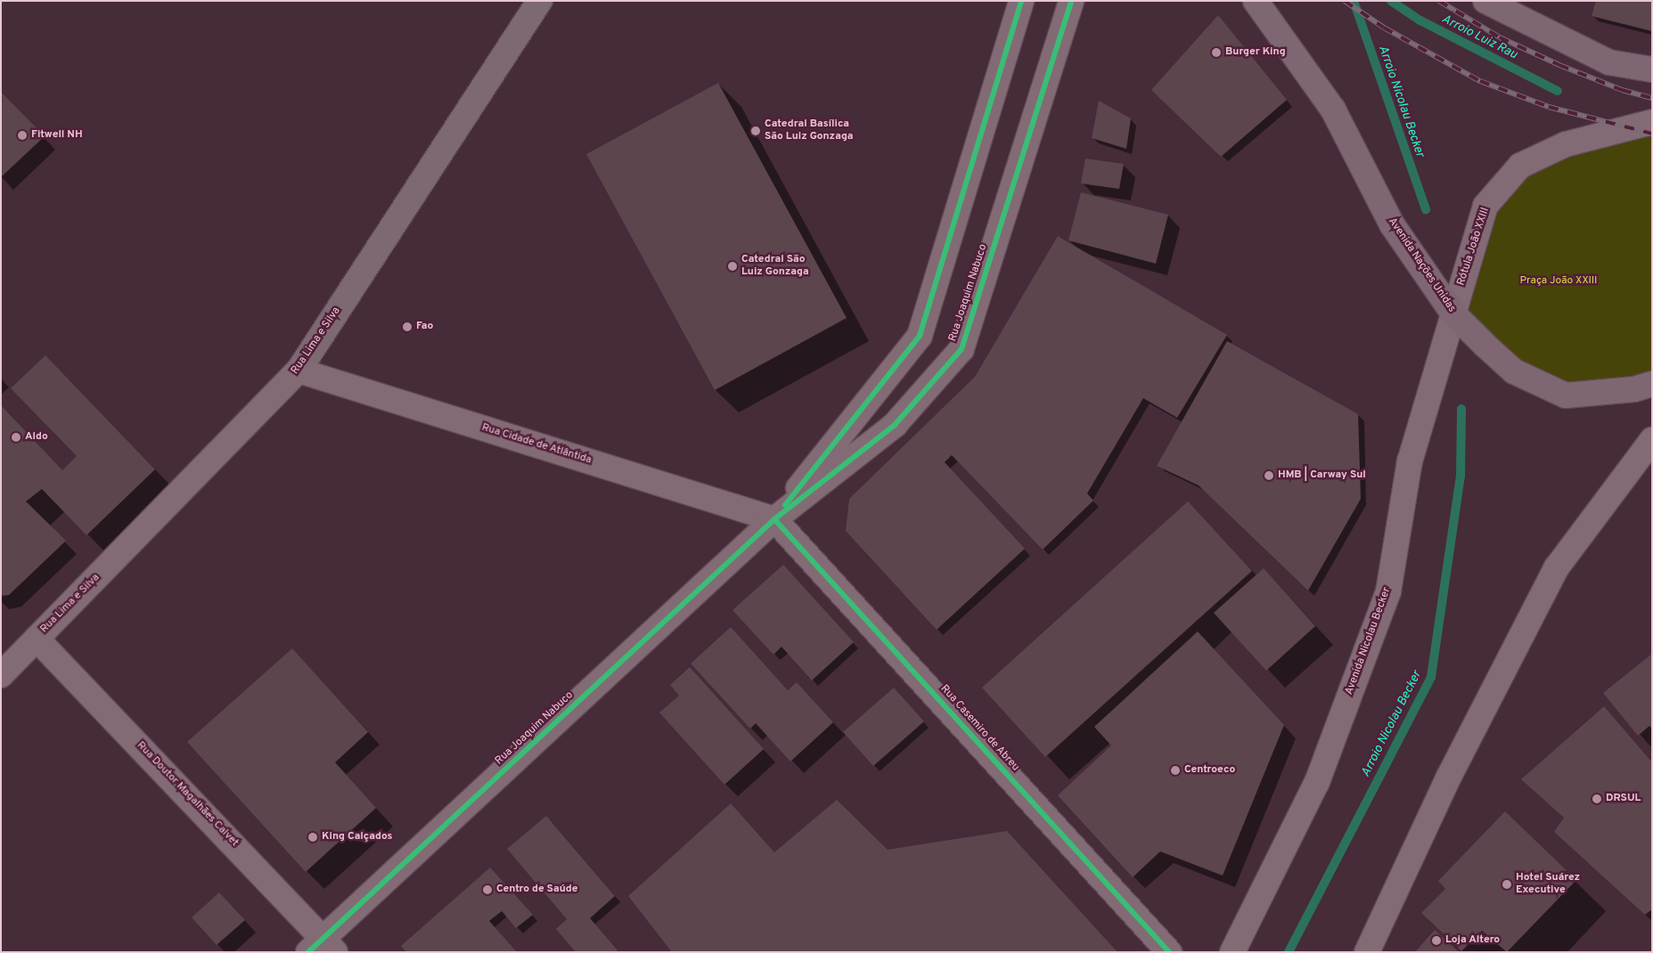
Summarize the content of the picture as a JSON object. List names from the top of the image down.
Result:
{
  "streets": {
    "main road": ["Avenida Nações Unidas"],
    "street": [
      "Rótula João XXIII",
      "Rua Joaquim Nabuco",
      "Rua Lima e Silva",
      "Rua Cidade de Atlântida",
      "Avenida Nicolau Becker",
      "Rua Casemiro de Abreu",
      "Rua Doutor Magalhães Calvet"
    ]
  },
  "crossings": [
    ["Rótula João XXIII", "Avenida Nações Unidas"],
    ["Rótula João XXIII", "Avenida Nicolau Becker"],
    ["Avenida Nações Unidas", "Avenida Nicolau Becker"],
    ["Rua Joaquim Nabuco", "Rua Cidade de Atlântida"],
    ["Rua Joaquim Nabuco", "Rua Casemiro de Abreu"],
    ["Rua Joaquim Nabuco", "Rua Doutor Magalhães Calvet"],
    ["Rua Lima e Silva", "Rua Cidade de Atlântida"],
    ["Rua Lima e Silva", "Rua Doutor Magalhães Calvet"],
    ["Rua Cidade de Atlântida", "Rua Casemiro de Abreu"]
  ],
  "water": ["Arroio Luiz Rau", "Arroio Nicolau Becker"],
  "parks": ["Praça João XXIII"],
  "places": [
    "Burger King",
    "Catedral Basílica São Luiz Gonzaga",
    "Fitwell NH",
    "Catedral São Luiz Gonzaga",
    "Fao",
    "Aldo",
    "HMB | Carway Sul",
    "Centroeco",
    "DRSUL",
    "King Calçados",
    "Hotel Suárez Executive",
    "Centro de Saúde",
    "Loja Altero"
  ]
}
